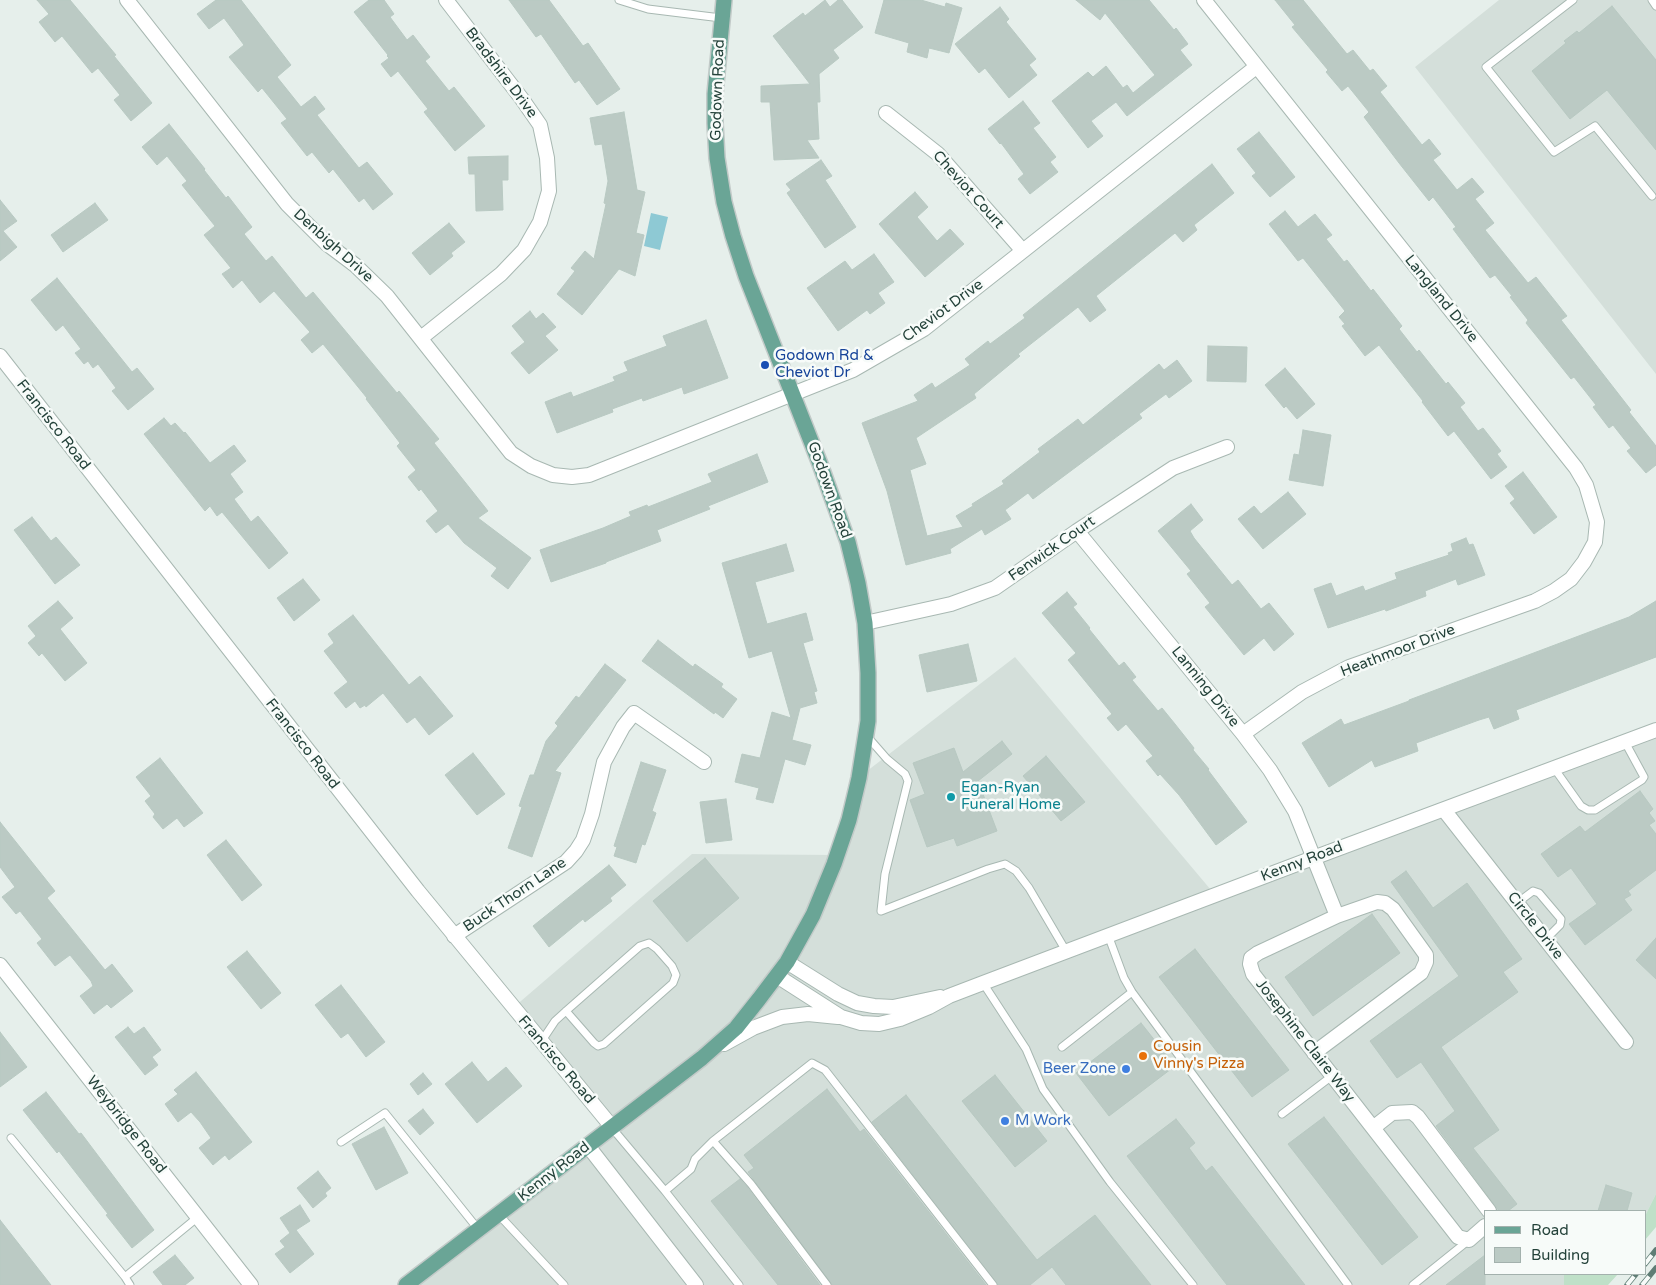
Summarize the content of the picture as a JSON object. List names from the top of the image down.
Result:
{
  "streets": {
    "main road": ["Godown Road", "Kenny Road"],
    "street": [
      "Bradshire Drive",
      "Cheviot Court",
      "Denbigh Drive",
      "Langland Drive",
      "Cheviot Drive",
      "Francisco Road",
      "Fenwick Court",
      "Heathmoor Drive",
      "Lanning Drive",
      "Buck Thorn Lane",
      "Circle Drive",
      "Josephine Claire Way",
      "Weybridge Road"
    ]
  },
  "crossings": [
    ["Bradshire Drive", "Denbigh Drive"],
    ["Godown Road", "Cheviot Drive"],
    ["Godown Road", "Fenwick Court"],
    ["Godown Road", "Kenny Road"],
    ["Cheviot Court", "Cheviot Drive"],
    ["Denbigh Drive", "Cheviot Drive"],
    ["Langland Drive", "Cheviot Drive"],
    ["Langland Drive", "Heathmoor Drive"],
    ["Francisco Road", "Kenny Road"],
    ["Francisco Road", "Buck Thorn Lane"],
    ["Fenwick Court", "Lanning Drive"],
    ["Heathmoor Drive", "Lanning Drive"],
    ["Lanning Drive", "Kenny Road"],
    ["Kenny Road", "Circle Drive"]
  ],
  "places": [
    "Godown Rd & Cheviot Dr",
    "Egan-Ryan Funeral Home",
    "Cousin Vinny's Pizza",
    "Beer Zone",
    "M Work"
  ],
  "legend": ["Road", "Building"]
}
